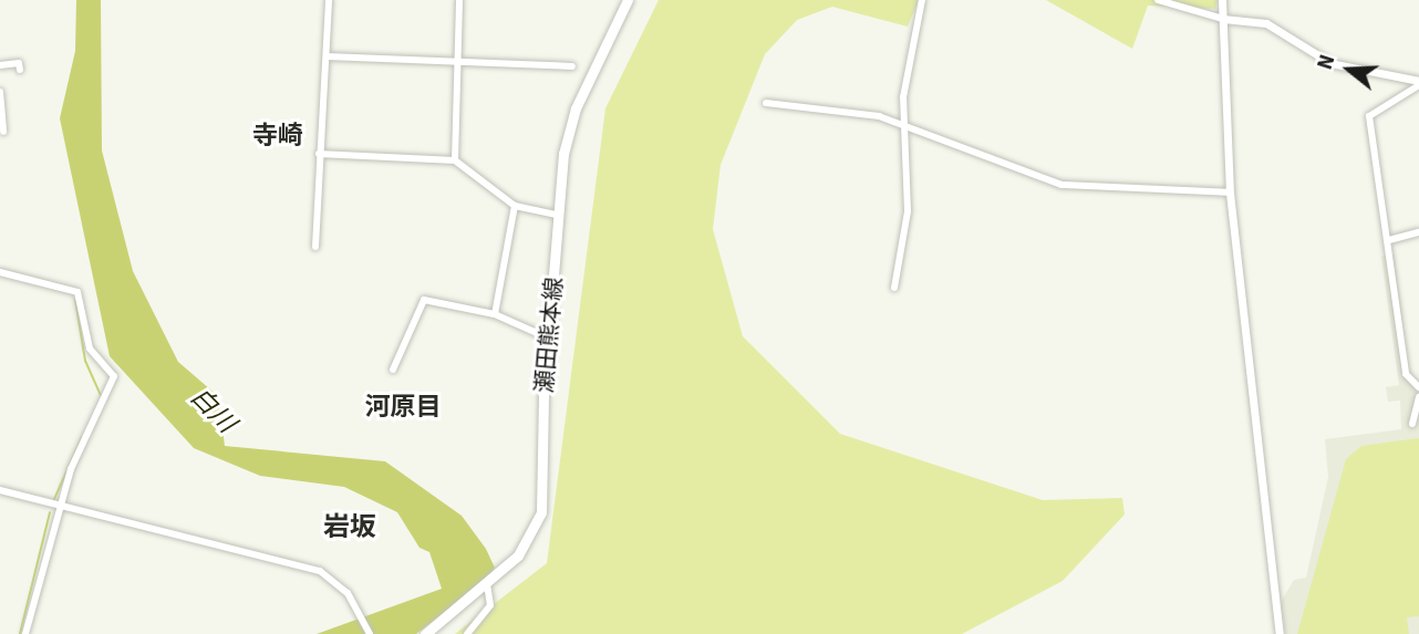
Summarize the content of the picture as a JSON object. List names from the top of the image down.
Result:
{
  "streets": {
    "main road": ["瀬田熊本線"]
  },
  "districts": ["寺崎", "河原目", "岩坂"],
  "water": ["白川"],
  "north": "left"
}
